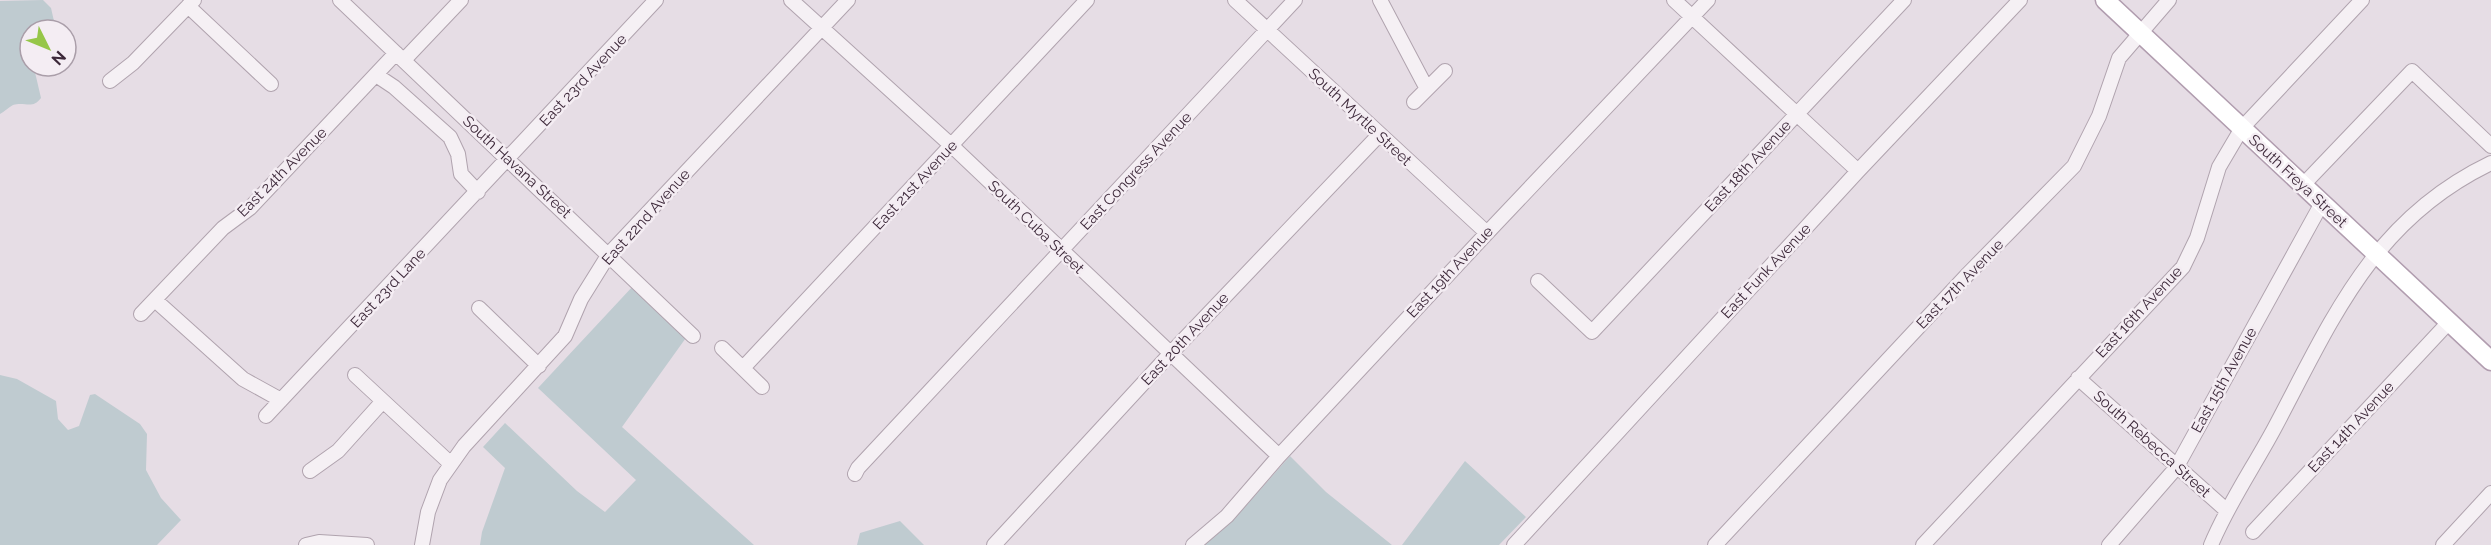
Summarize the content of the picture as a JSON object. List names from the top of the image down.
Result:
{
  "streets": {
    "main road": ["South Freya Street"],
    "street": [
      "East 23rd Avenue",
      "South Myrtle Street",
      "East 18th Avenue",
      "South Havana Street",
      "East Congress Avenue",
      "East 24th Avenue",
      "East 21st Avenue",
      "East 22nd Avenue",
      "South Cuba Street",
      "East Funk Avenue",
      "East 19th Avenue",
      "East 17th Avenue",
      "East 23rd Lane",
      "East 16th Avenue",
      "East 20th Avenue",
      "East 15th Avenue",
      "East 14th Avenue",
      "South Rebecca Street"
    ]
  },
  "crossings": [
    ["East 23rd Avenue", "South Havana Street"],
    ["East 23rd Avenue", "East 23rd Lane"],
    ["South Myrtle Street", "East Congress Avenue"],
    ["South Myrtle Street", "East 19th Avenue"],
    ["South Myrtle Street", "East 20th Avenue"],
    ["South Havana Street", "East 24th Avenue"],
    ["South Havana Street", "East 22nd Avenue"],
    ["South Havana Street", "East 23rd Lane"],
    ["East Congress Avenue", "South Cuba Street"],
    ["South Freya Street", "East 17th Avenue"],
    ["South Freya Street", "East 16th Avenue"],
    ["South Freya Street", "East 15th Avenue"],
    ["South Freya Street", "East 14th Avenue"],
    ["East 21st Avenue", "South Cuba Street"],
    ["East 22nd Avenue", "South Cuba Street"],
    ["South Cuba Street", "East 19th Avenue"],
    ["South Cuba Street", "East 20th Avenue"],
    ["East 16th Avenue", "South Rebecca Street"],
    ["East 15th Avenue", "South Rebecca Street"]
  ],
  "north": "bottom right"
}
